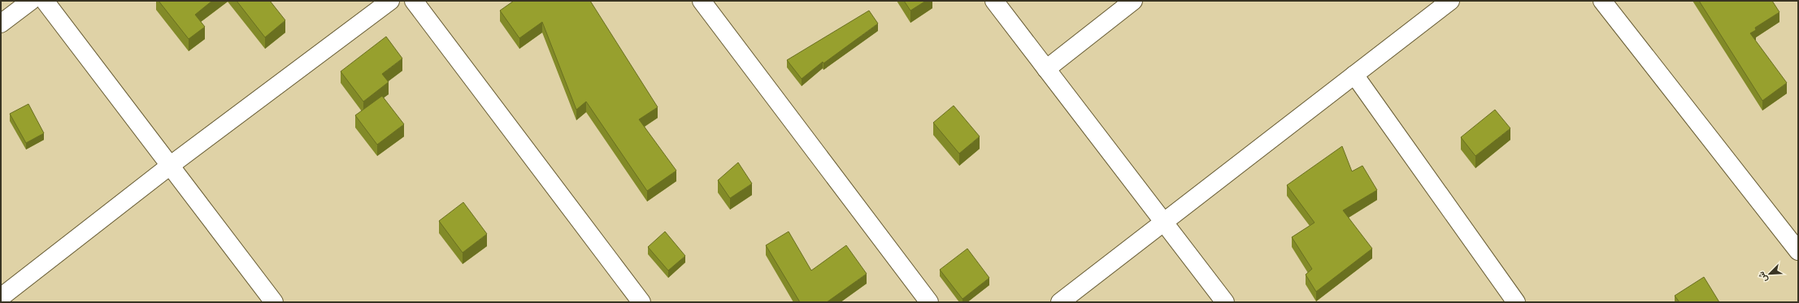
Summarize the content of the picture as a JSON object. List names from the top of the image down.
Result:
{
  "north": "bottom left"
}
